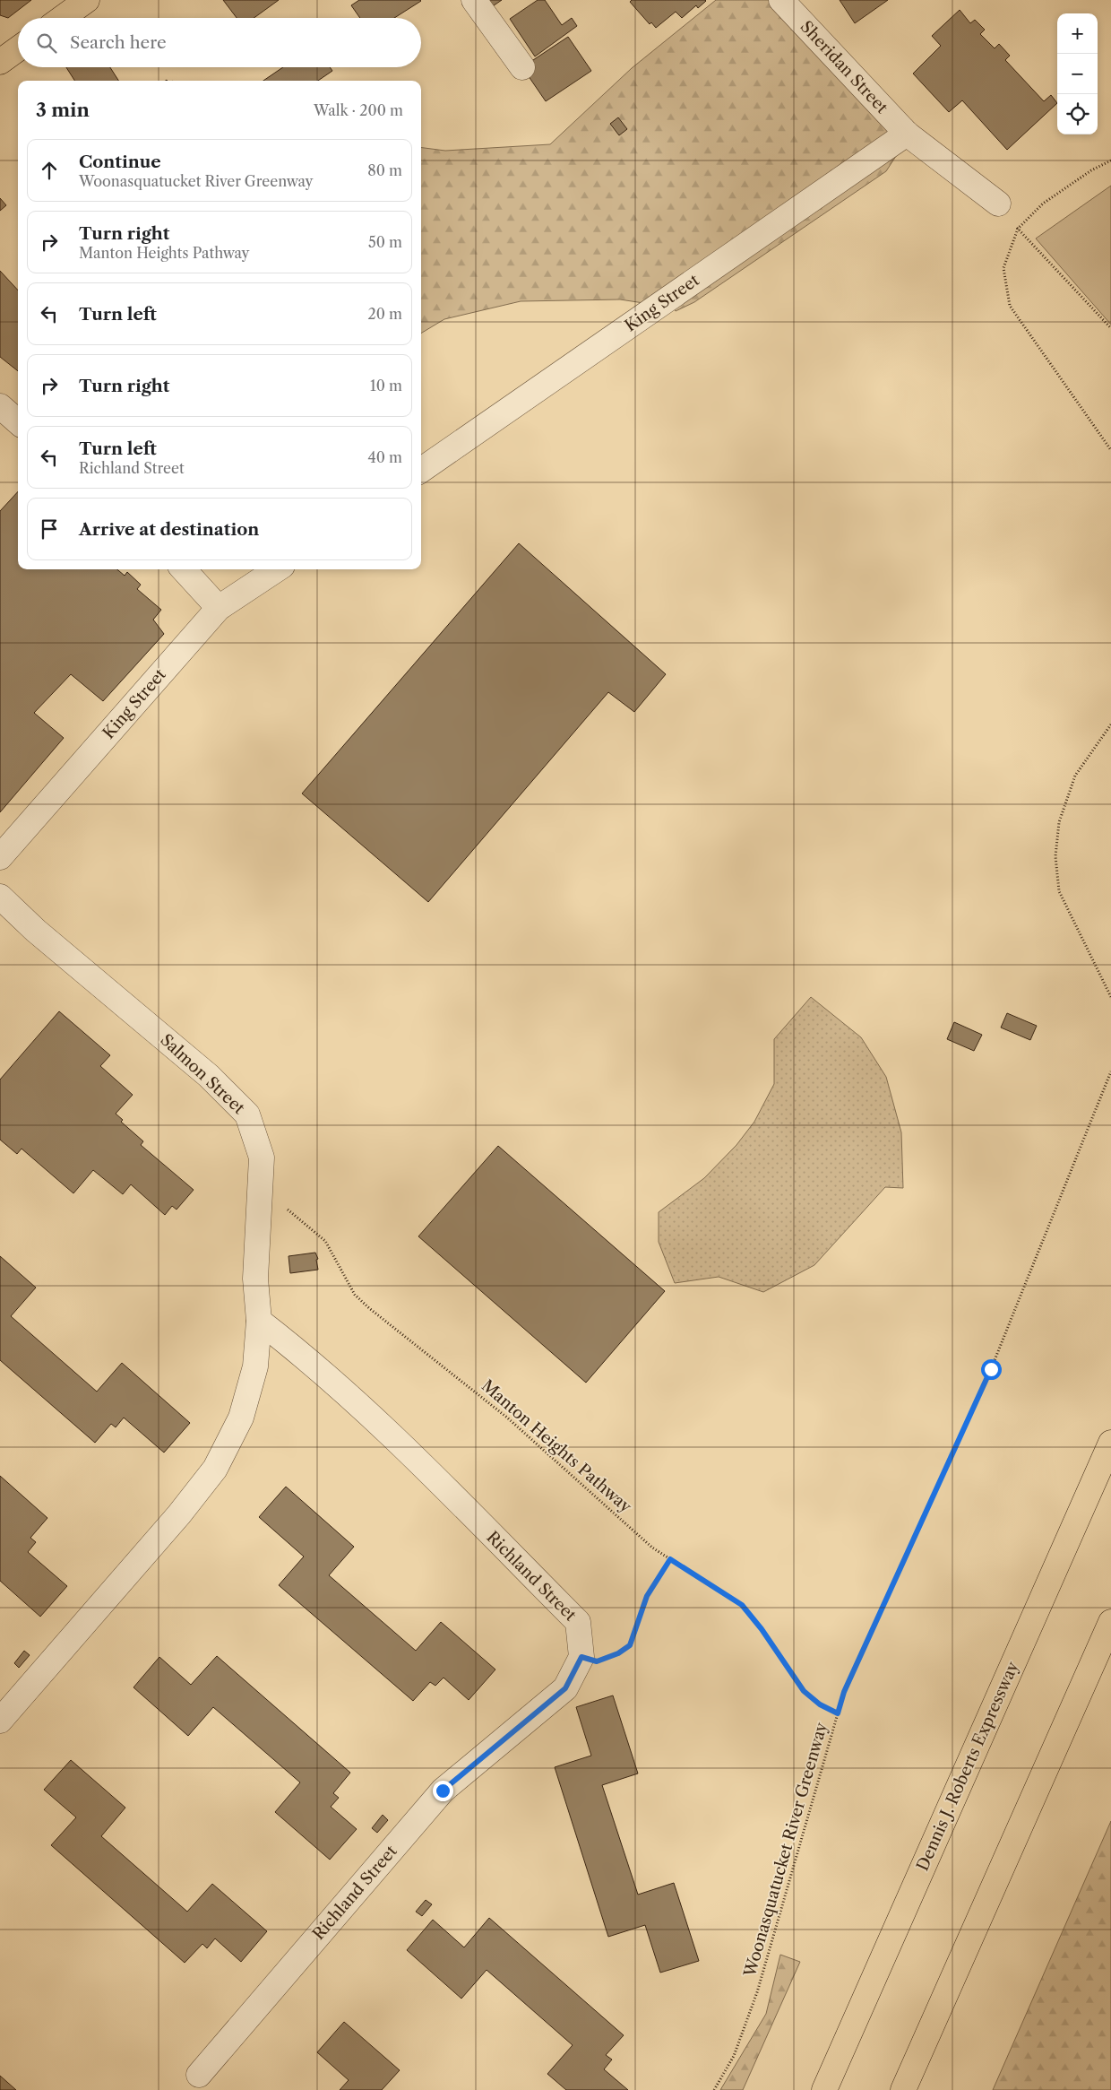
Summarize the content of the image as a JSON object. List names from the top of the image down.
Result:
{
  "streets": {
    "main road": ["Dennis J. Roberts Expressway"],
    "street": [
      "Sheridan Street",
      "King Street",
      "Salmon Street",
      "Richland Street"
    ],
    "path": ["Manton Heights Pathway", "Woonasquatucket River Greenway"]
  },
  "crossings": [
    ["Sheridan Street", "King Street"],
    ["Salmon Street", "Richland Street"],
    ["Manton Heights Pathway", "Woonasquatucket River Greenway"]
  ],
  "page": {
    "map_buttons": ["+", "−"],
    "search": "Search here",
    "heading": ["3 min", "Walk · 200 m"],
    "list": [
      ["Continue", "Woonasquatucket River Greenway", "80 m"],
      ["Turn right", "Manton Heights Pathway", "50 m"],
      ["Turn left", "20 m"],
      ["Turn right", "10 m"],
      ["Turn left", "Richland Street", "40 m"],
      "Arrive at destination"
    ]
  }
}
